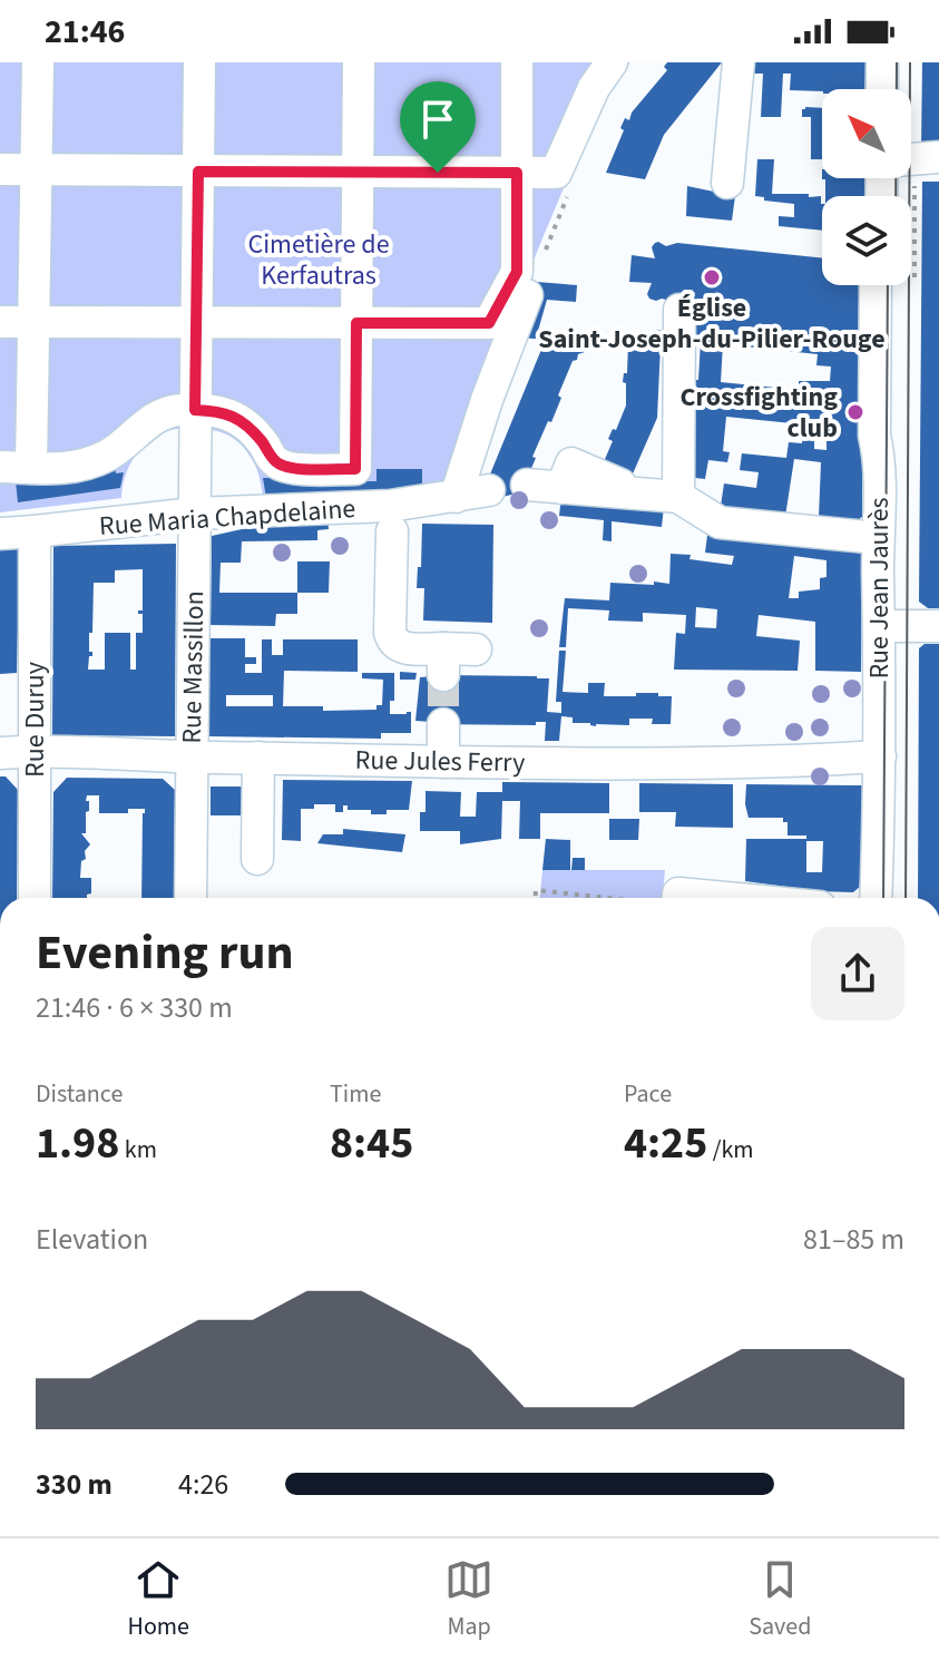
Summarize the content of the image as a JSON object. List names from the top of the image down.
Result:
{
  "streets": {
    "street": [
      "Rue Maria Chapdelaine",
      "Rue Jean Jaurès",
      "Rue Massillon",
      "Rue Duruy",
      "Rue Jules Ferry"
    ]
  },
  "crossings": [
    ["Rue Maria Chapdelaine", "Rue Massillon"],
    ["Rue Maria Chapdelaine", "Rue Duruy"],
    ["Rue Jean Jaurès", "Rue Jules Ferry"],
    ["Rue Massillon", "Rue Jules Ferry"],
    ["Rue Duruy", "Rue Jules Ferry"]
  ],
  "parks": ["Cimetière de Kerfautras"],
  "places": ["Église Saint-Joseph-du-Pilier-Rouge", "Crossfighting club"],
  "north": "top left",
  "page": {
    "status": "21:46",
    "heading": ["Evening run", "21:46 · 6 × 330 m"],
    "stats": [
      ["Distance", "1.98 km"],
      ["Time", "8:45"],
      ["Pace", "4:25 /km"]
    ],
    "chart": ["Elevation", "81–85 m"],
    "list": [
      {
        "name": "330 m",
        "note": "4:26"
      }
    ],
    "tabs": ["Home", "Map", "Saved"]
  }
}
